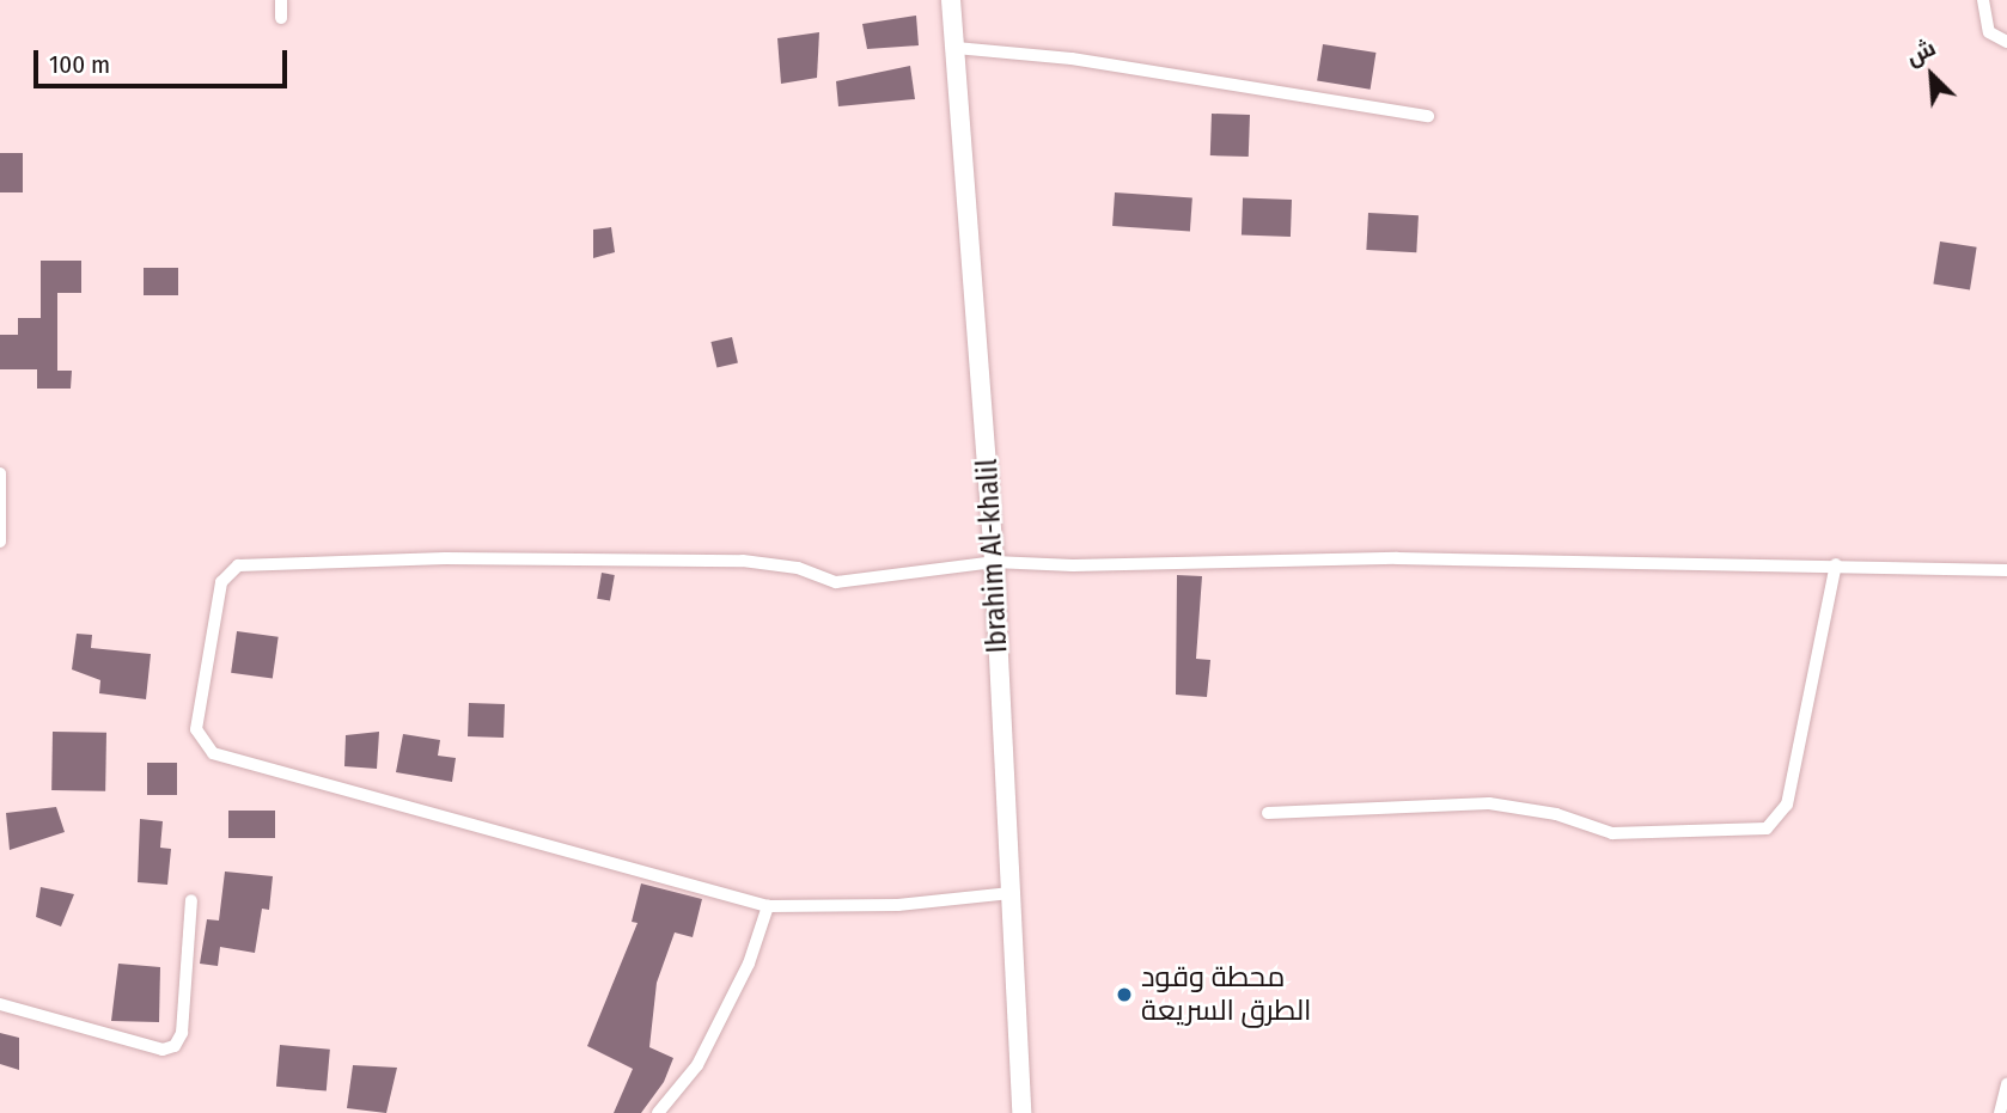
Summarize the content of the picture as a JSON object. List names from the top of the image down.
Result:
{
  "streets": {
    "street": ["Ibrahim Al-khalil"]
  },
  "places": ["محطة وقود الطرق السريعة"],
  "scale_bar": "100 m",
  "north": "top left"
}
